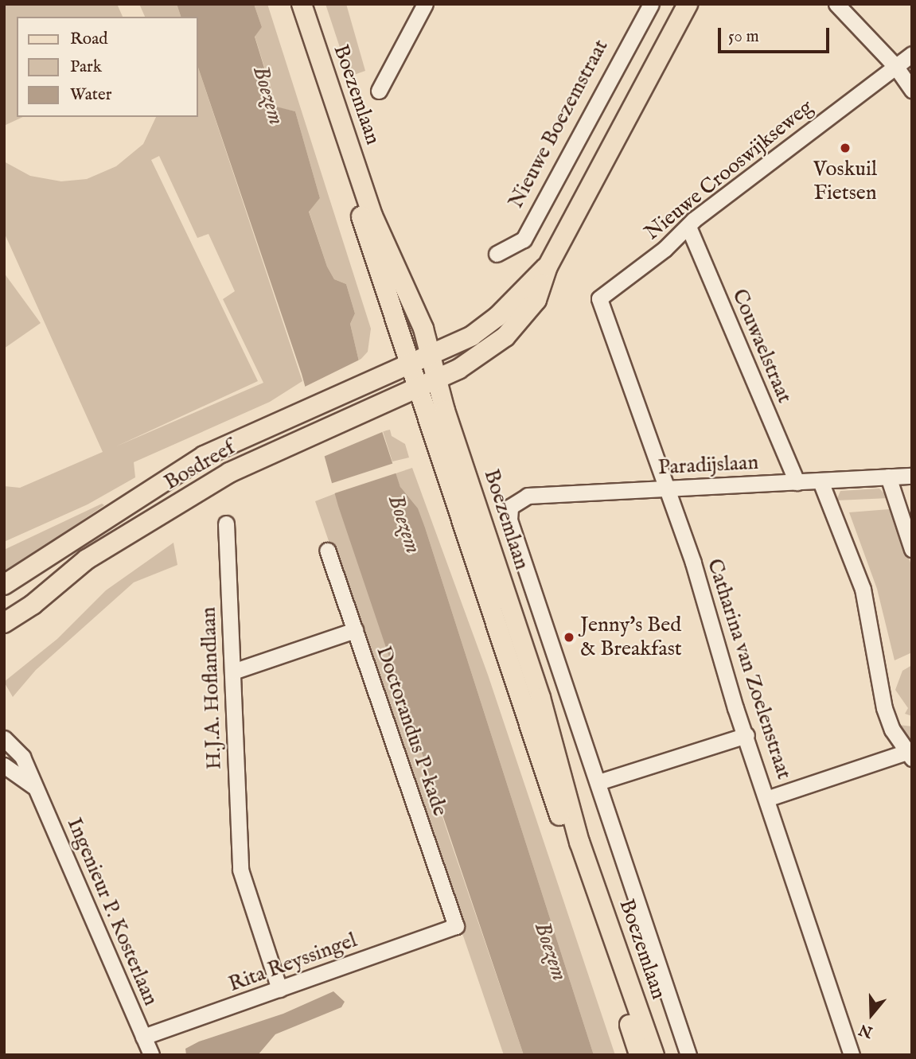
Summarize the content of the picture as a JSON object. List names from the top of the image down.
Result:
{
  "streets": {
    "main road": ["Boezemlaan", "Bosdreef"],
    "street": [
      "Nieuwe Boezemstraat",
      "Nieuwe Crooswijkseweg",
      "Couwaelstraat",
      "Paradijslaan",
      "Catharina van Zoelenstraat",
      "H.J.A. Hoflandlaan",
      "Doctorandus P-kade",
      "Ingenieur P. Kosterlaan",
      "Rita Reyssingel"
    ]
  },
  "crossings": [
    ["Boezemlaan", "Bosdreef"],
    ["Boezemlaan", "Paradijslaan"],
    ["Nieuwe Crooswijkseweg", "Couwaelstraat"],
    ["Nieuwe Crooswijkseweg", "Catharina van Zoelenstraat"],
    ["Couwaelstraat", "Paradijslaan"],
    ["Paradijslaan", "Catharina van Zoelenstraat"],
    ["H.J.A. Hoflandlaan", "Rita Reyssingel"],
    ["Doctorandus P-kade", "Rita Reyssingel"],
    ["Ingenieur P. Kosterlaan", "Rita Reyssingel"]
  ],
  "water": ["Boezem"],
  "places": ["Voskuil Fietsen", "Jenny's Bed & Breakfast"],
  "legend": ["Road", "Park", "Water"],
  "scale_bar": "50 m",
  "north": "bottom"
}
